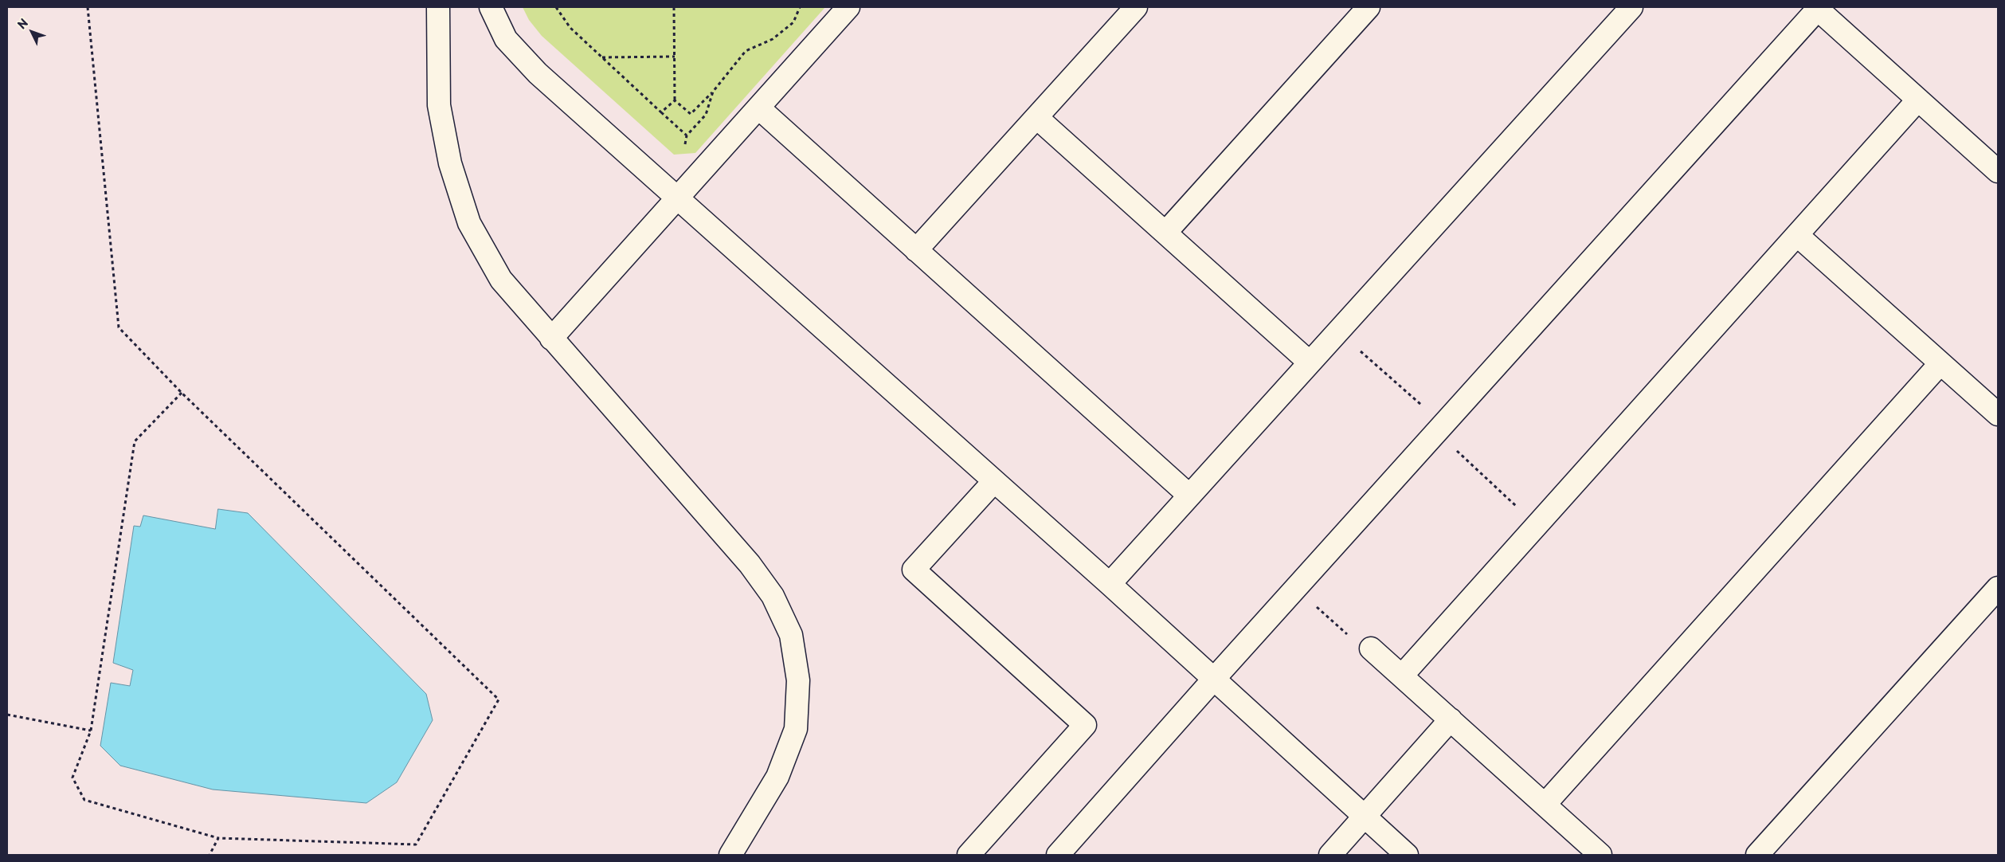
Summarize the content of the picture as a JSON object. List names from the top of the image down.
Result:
{
  "north": "top left"
}
